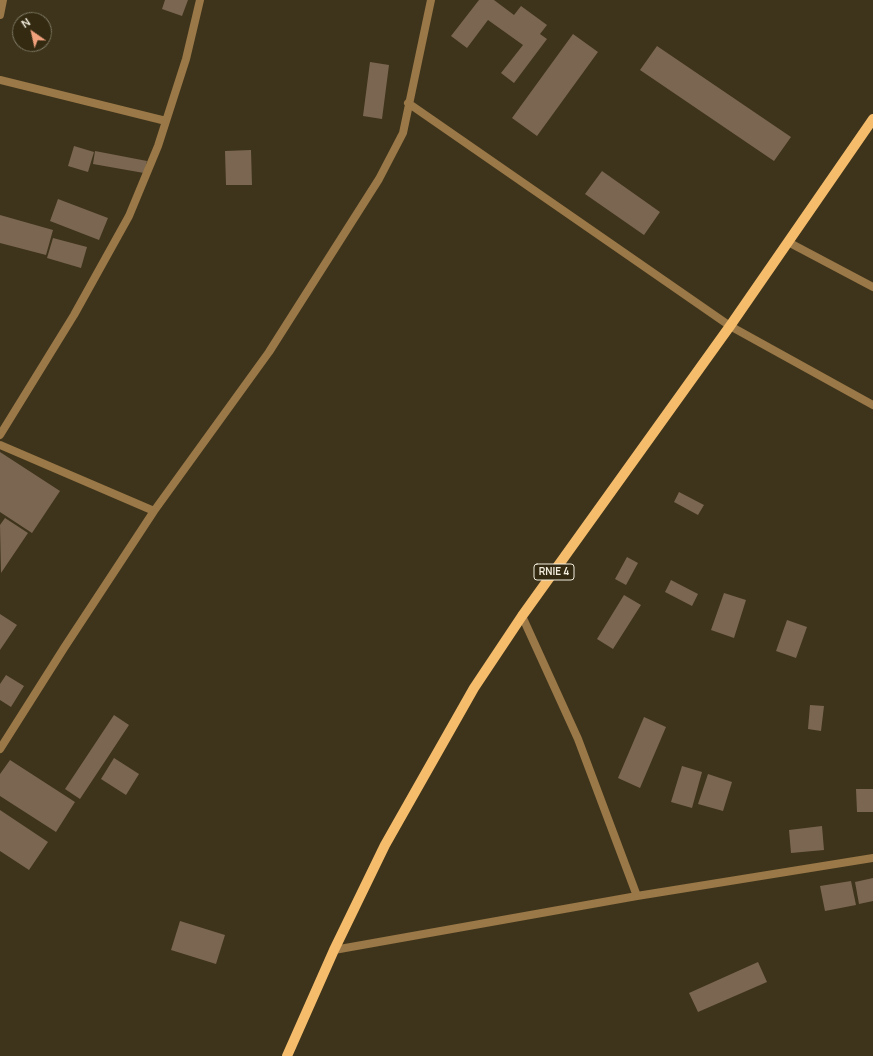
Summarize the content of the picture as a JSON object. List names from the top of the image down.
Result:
{
  "streets": {
    "main road": ["RNIE 4"]
  },
  "north": "top left"
}
